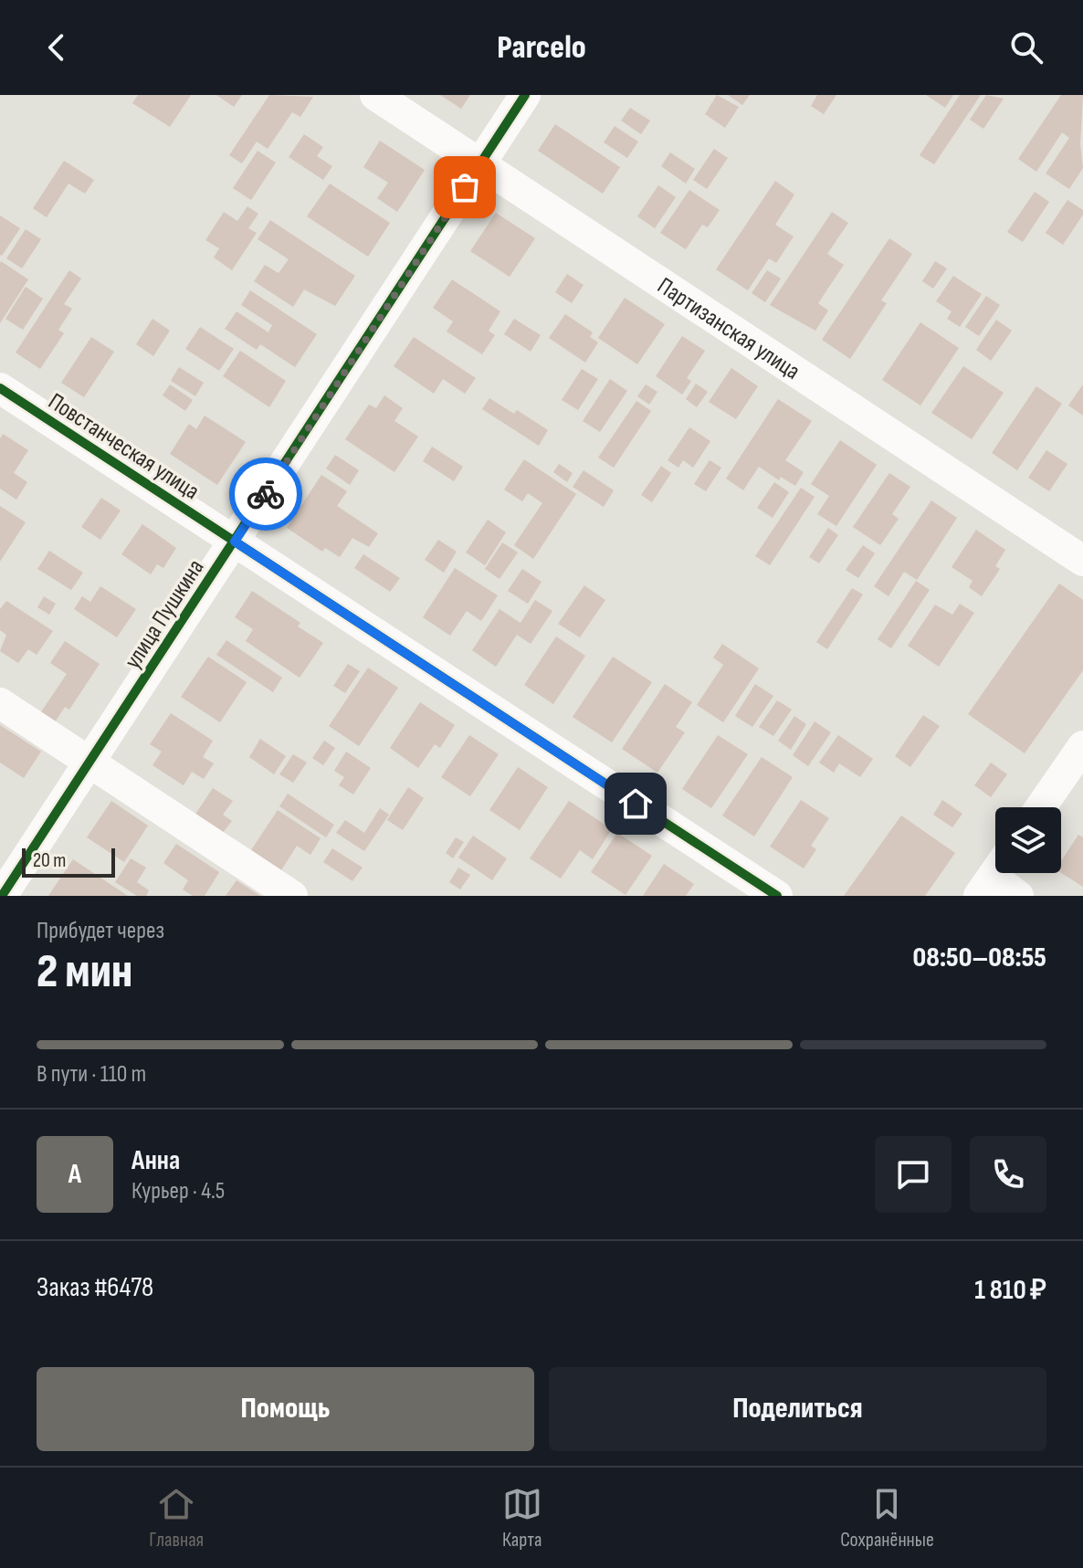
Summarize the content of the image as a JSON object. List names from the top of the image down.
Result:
{
  "streets": {
    "street": ["Партизанская улица", "Повстанческая улица", "улица Пушкина"]
  },
  "crossings": [
    ["Партизанская улица", "улица Пушкина"],
    ["Повстанческая улица", "улица Пушкина"]
  ],
  "scale_bar": "20 m",
  "page": {
    "header": "Parcelo",
    "scale": "20 m",
    "heading": ["2 мин", "Прибудет через", "08:50–08:55"],
    "panel": [
      "Анна",
      "Курьер · 4.5",
      "Заказ #6478",
      "1 810 ₽"
    ],
    "bar": "В пути · 110 m",
    "round": "А",
    "buttons": ["Помощь", "Поделиться"],
    "tabs": ["Главная", "Карта", "Сохранённые"]
  }
}
